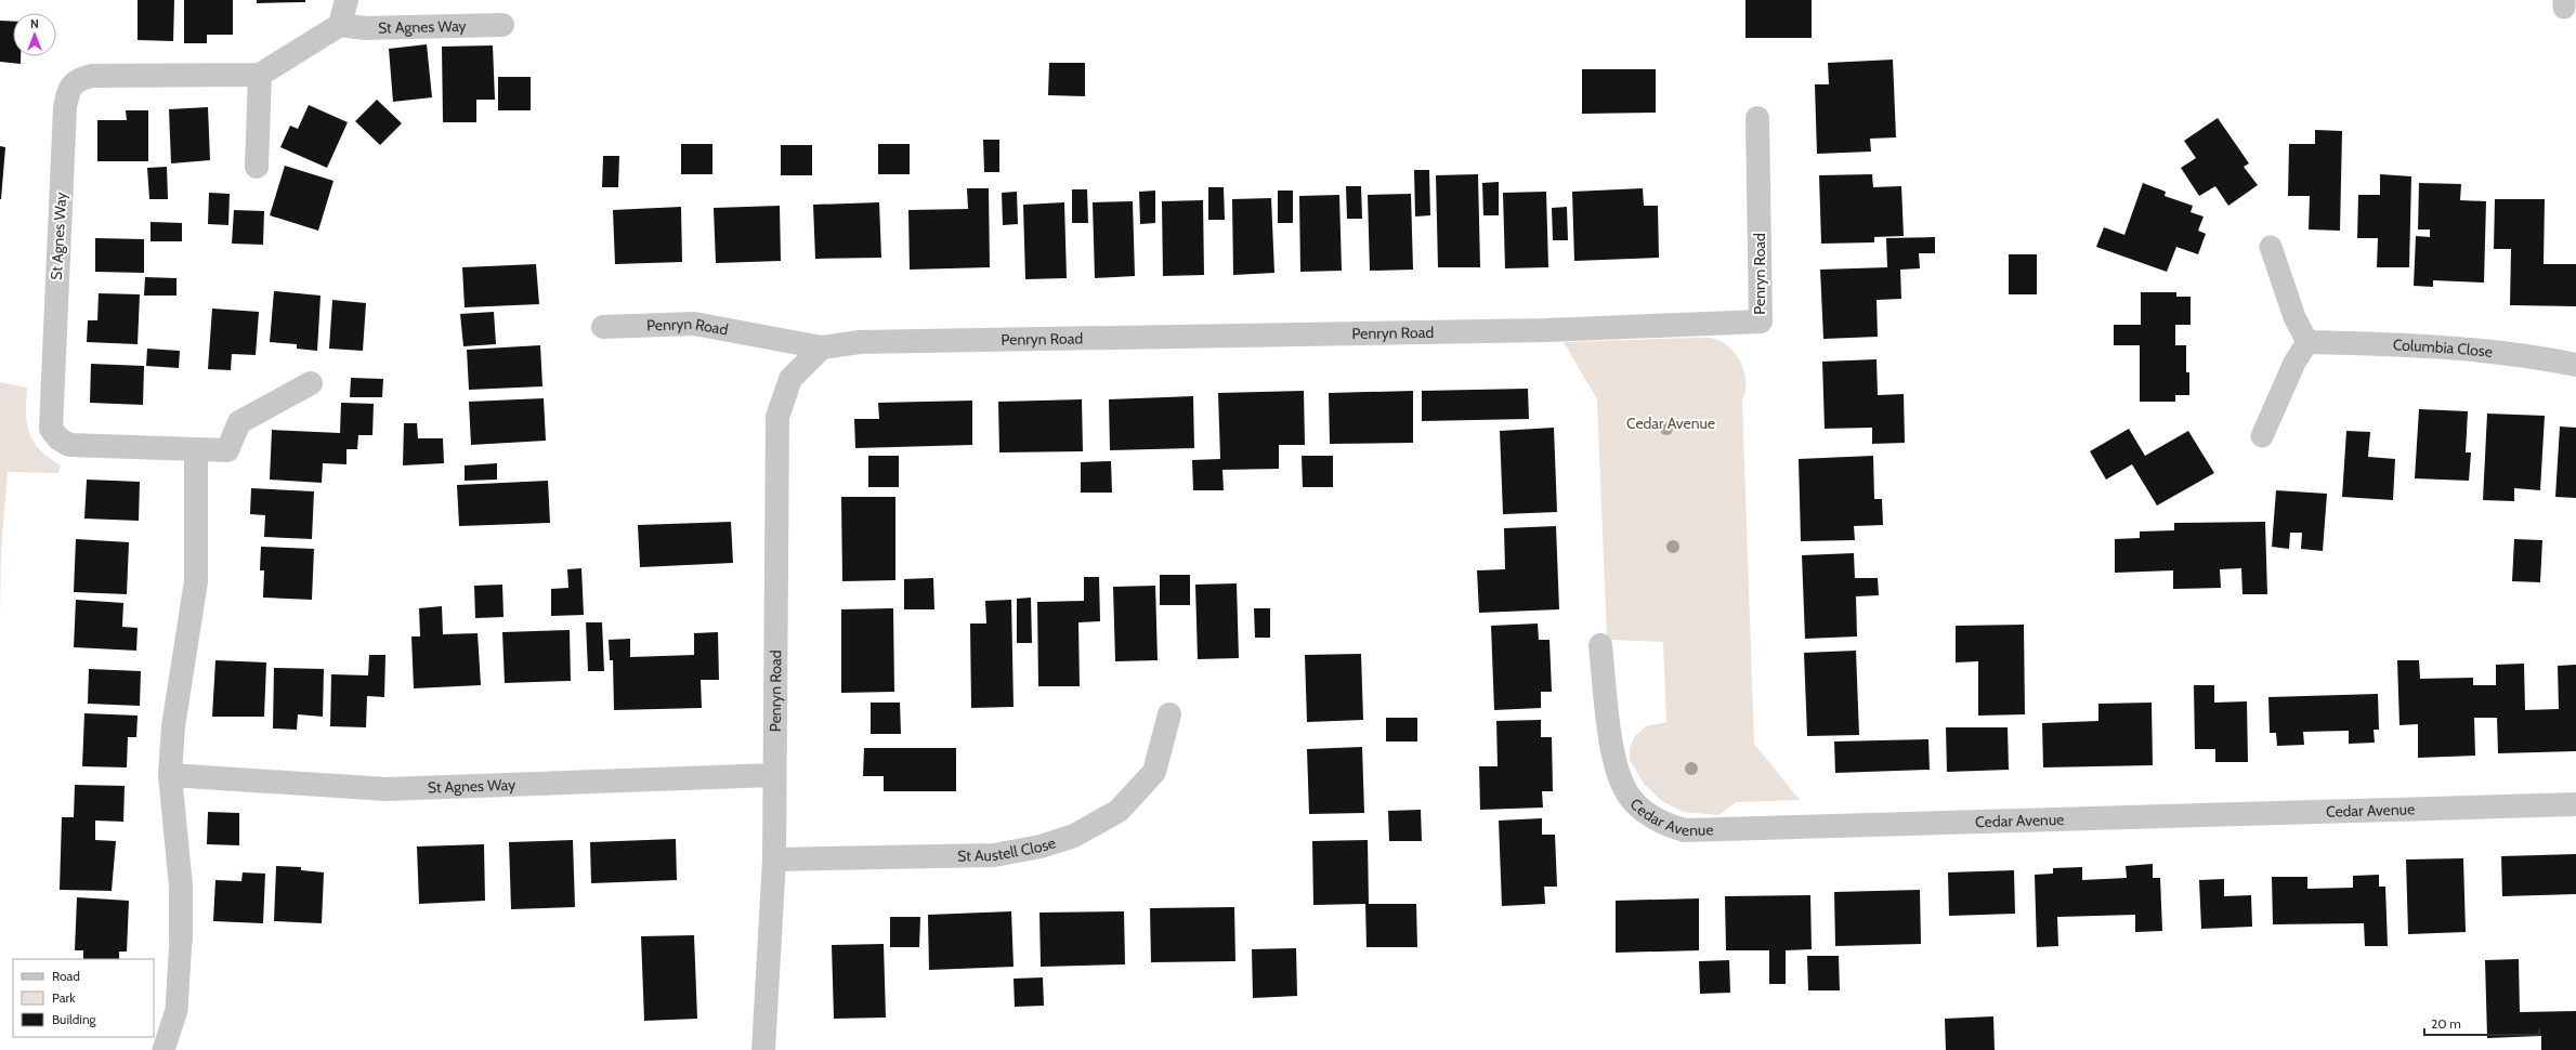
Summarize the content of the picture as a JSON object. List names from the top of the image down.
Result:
{
  "streets": {
    "street": [
      "St Agnes Way",
      "Penryn Road",
      "Columbia Close",
      "Cedar Avenue",
      "St Austell Close"
    ]
  },
  "crossings": [
    ["St Agnes Way", "Penryn Road"],
    ["Penryn Road", "St Austell Close"]
  ],
  "parks": ["Cedar Avenue"],
  "legend": ["Road", "Park", "Building"],
  "scale_bar": "20 m",
  "north": "top"
}
